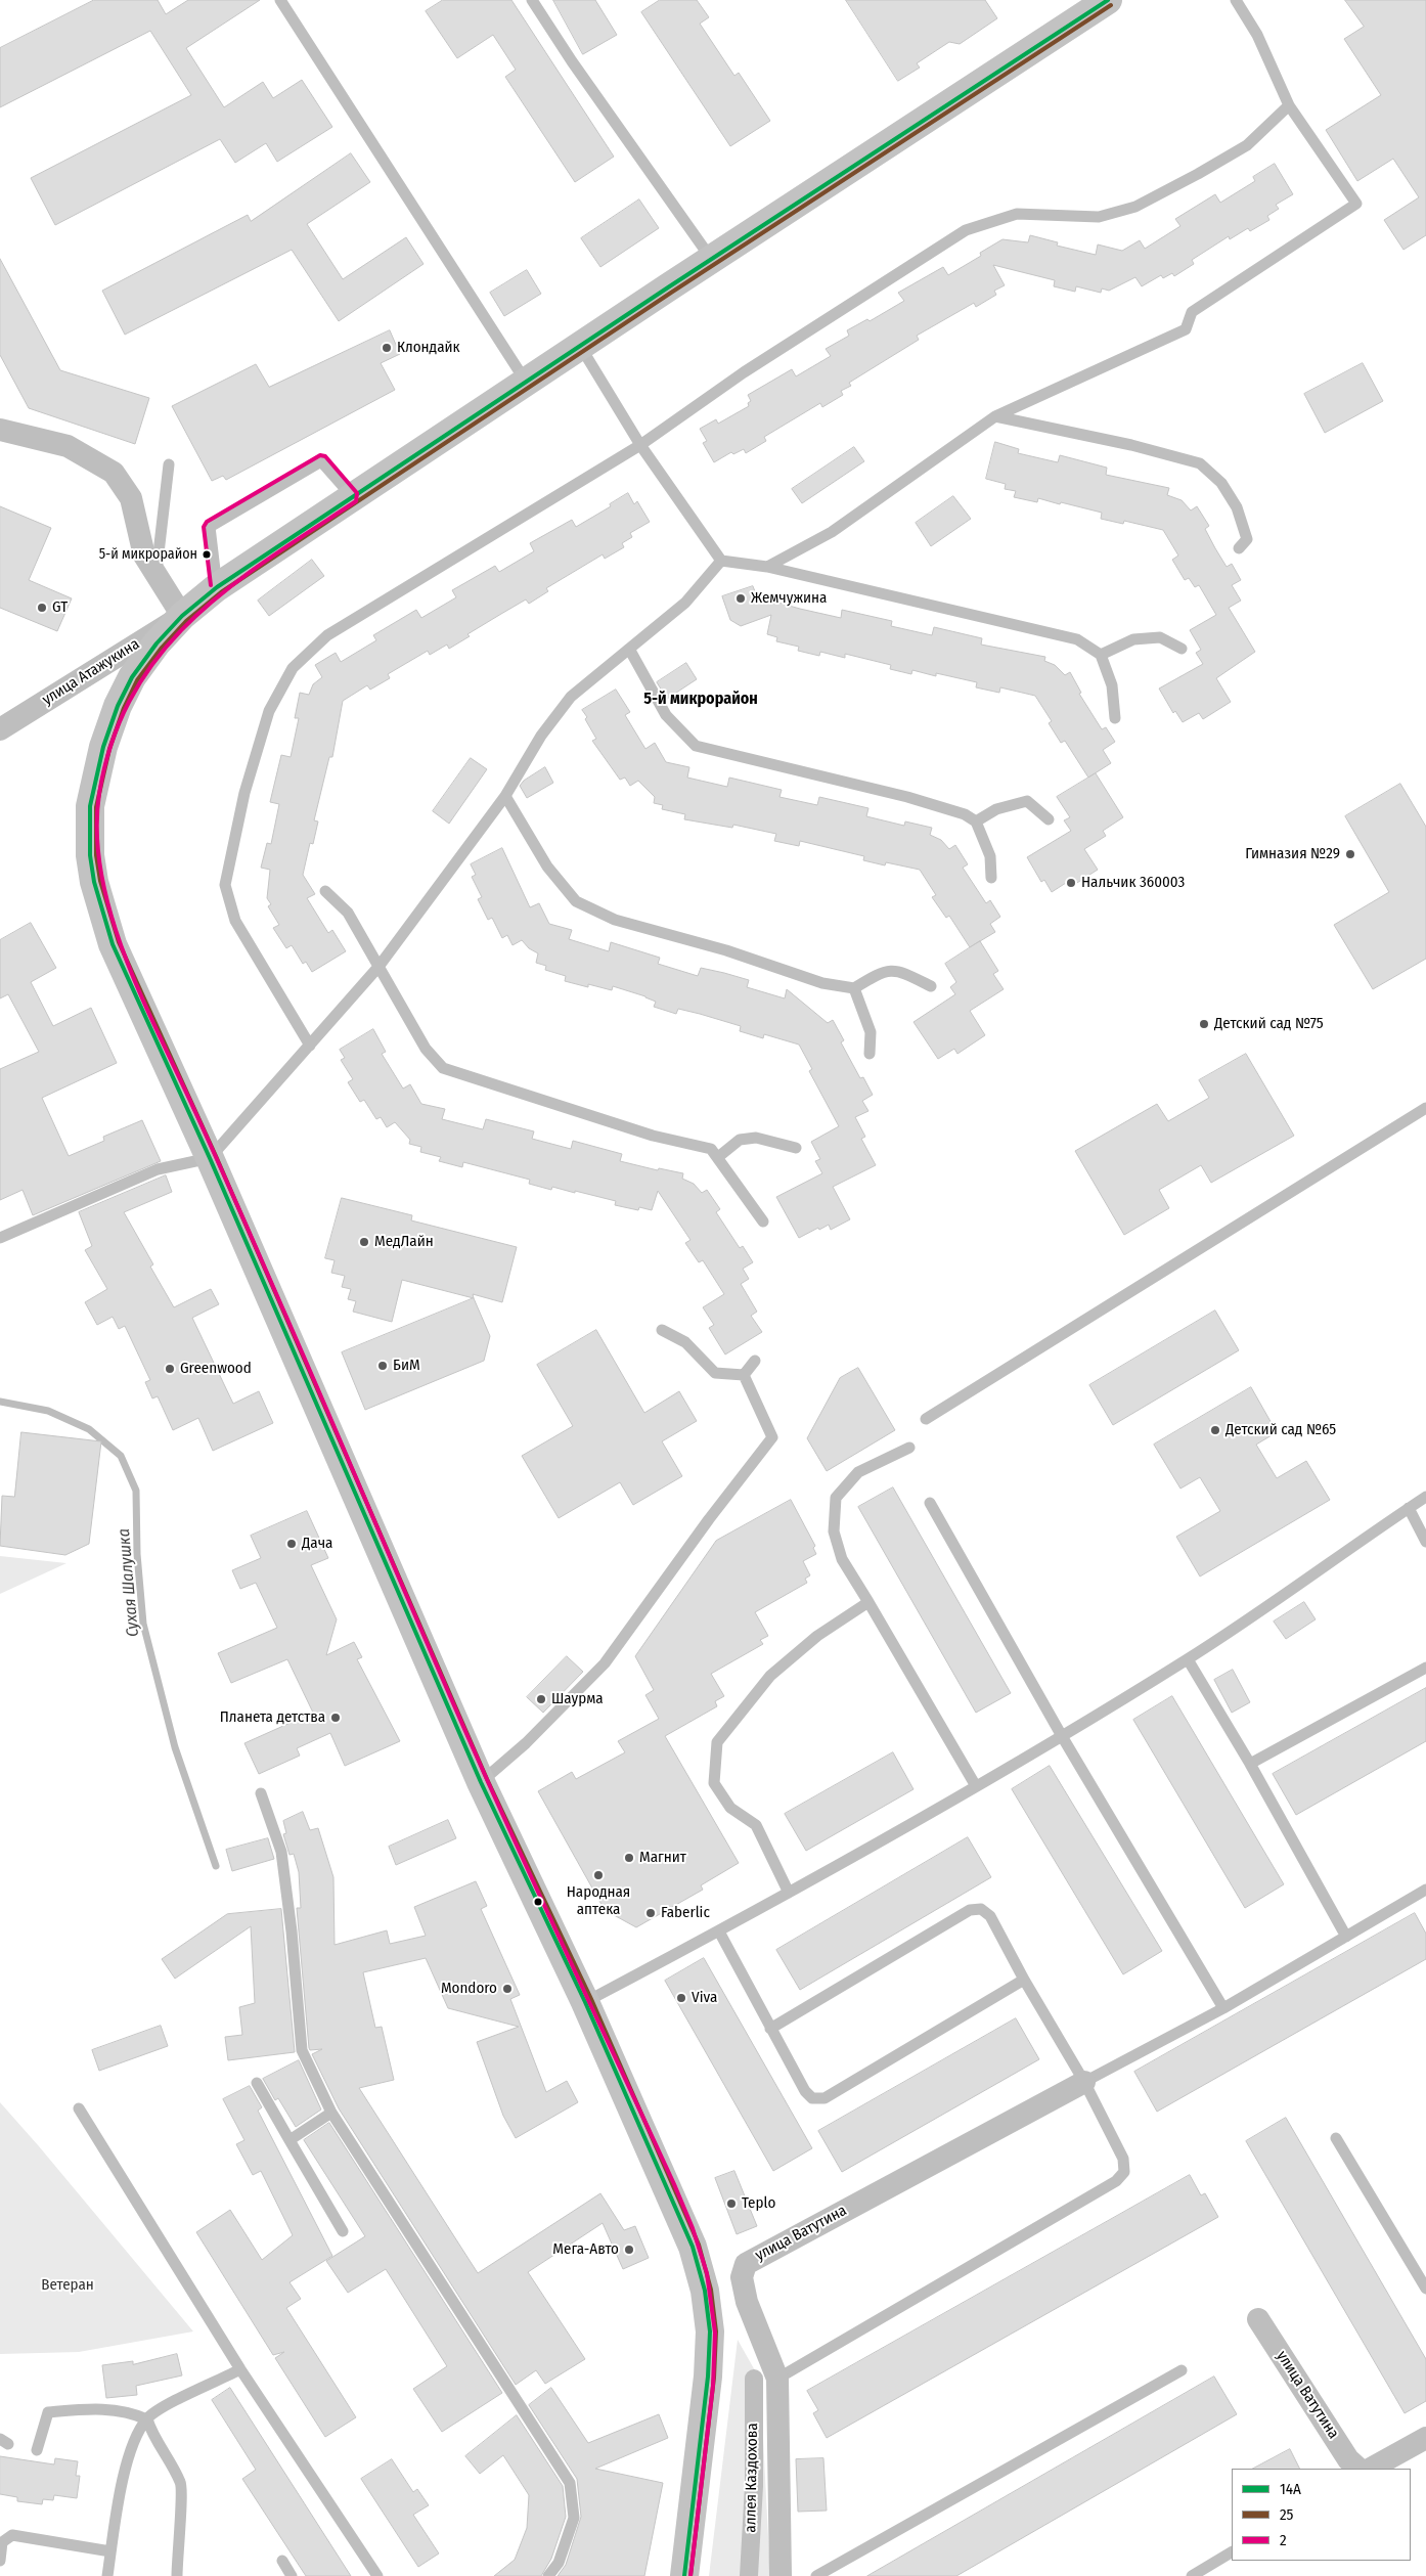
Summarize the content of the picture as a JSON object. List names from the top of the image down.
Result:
{
  "streets": {
    "street": ["улица Атажукина", "улица Ватутина", "аллея Каздохова"]
  },
  "districts": ["5-й микрорайон"],
  "water": ["Сухая Шалушка"],
  "parks": ["Ветеран"],
  "places": [
    "Клондайк",
    "5-й микрорайон",
    "Жемчужина",
    "GT",
    "Гимназия №29",
    "Нальчик 360003",
    "Детский сад №75",
    "МедЛайн",
    "БиМ",
    "Greenwood",
    "Детский сад №65",
    "Дача",
    "Шаурма",
    "Планета детства",
    "Магнит",
    "Народная аптека",
    "Faberlic",
    "Mondoro",
    "Viva",
    "Teplo",
    "Мега-Авто"
  ],
  "lines": ["transit line 14А", "transit line 25", "transit line 2"],
  "legend": ["14А", "25", "2"]
}
